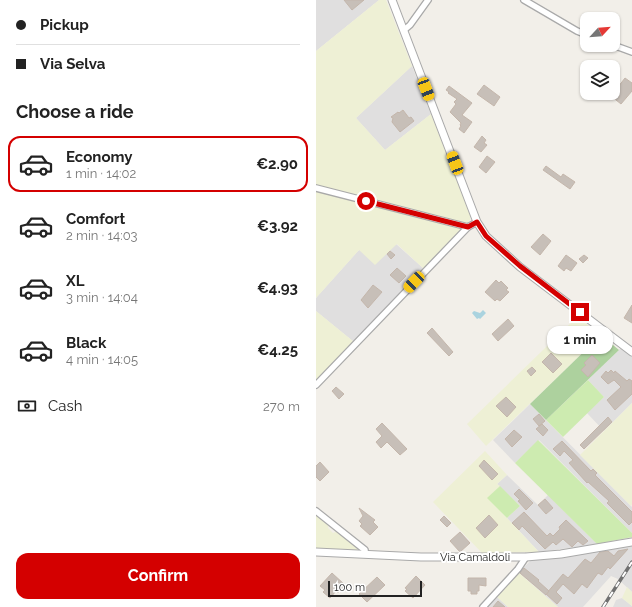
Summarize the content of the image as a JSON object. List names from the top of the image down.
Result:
{
  "streets": {
    "street": ["Via Camaldoli"]
  },
  "scale_bar": "100 m",
  "north": "top right",
  "page": {
    "banner": ["Pickup", "Via Selva"],
    "heading": "Choose a ride",
    "list": [
      {
        "name": "Economy",
        "note": "1 min · 14:02",
        "value": "€2.90"
      },
      {
        "name": "Comfort",
        "note": "2 min · 14:03",
        "value": "€3.92"
      },
      {
        "name": "XL",
        "note": "3 min · 14:04",
        "value": "€4.93"
      },
      {
        "name": "Black",
        "note": "4 min · 14:05",
        "value": "€4.25"
      }
    ],
    "bubble": "1 min",
    "pay": ["Cash", "270 m"],
    "buttons": "Confirm",
    "scale": "100 m"
  }
}
